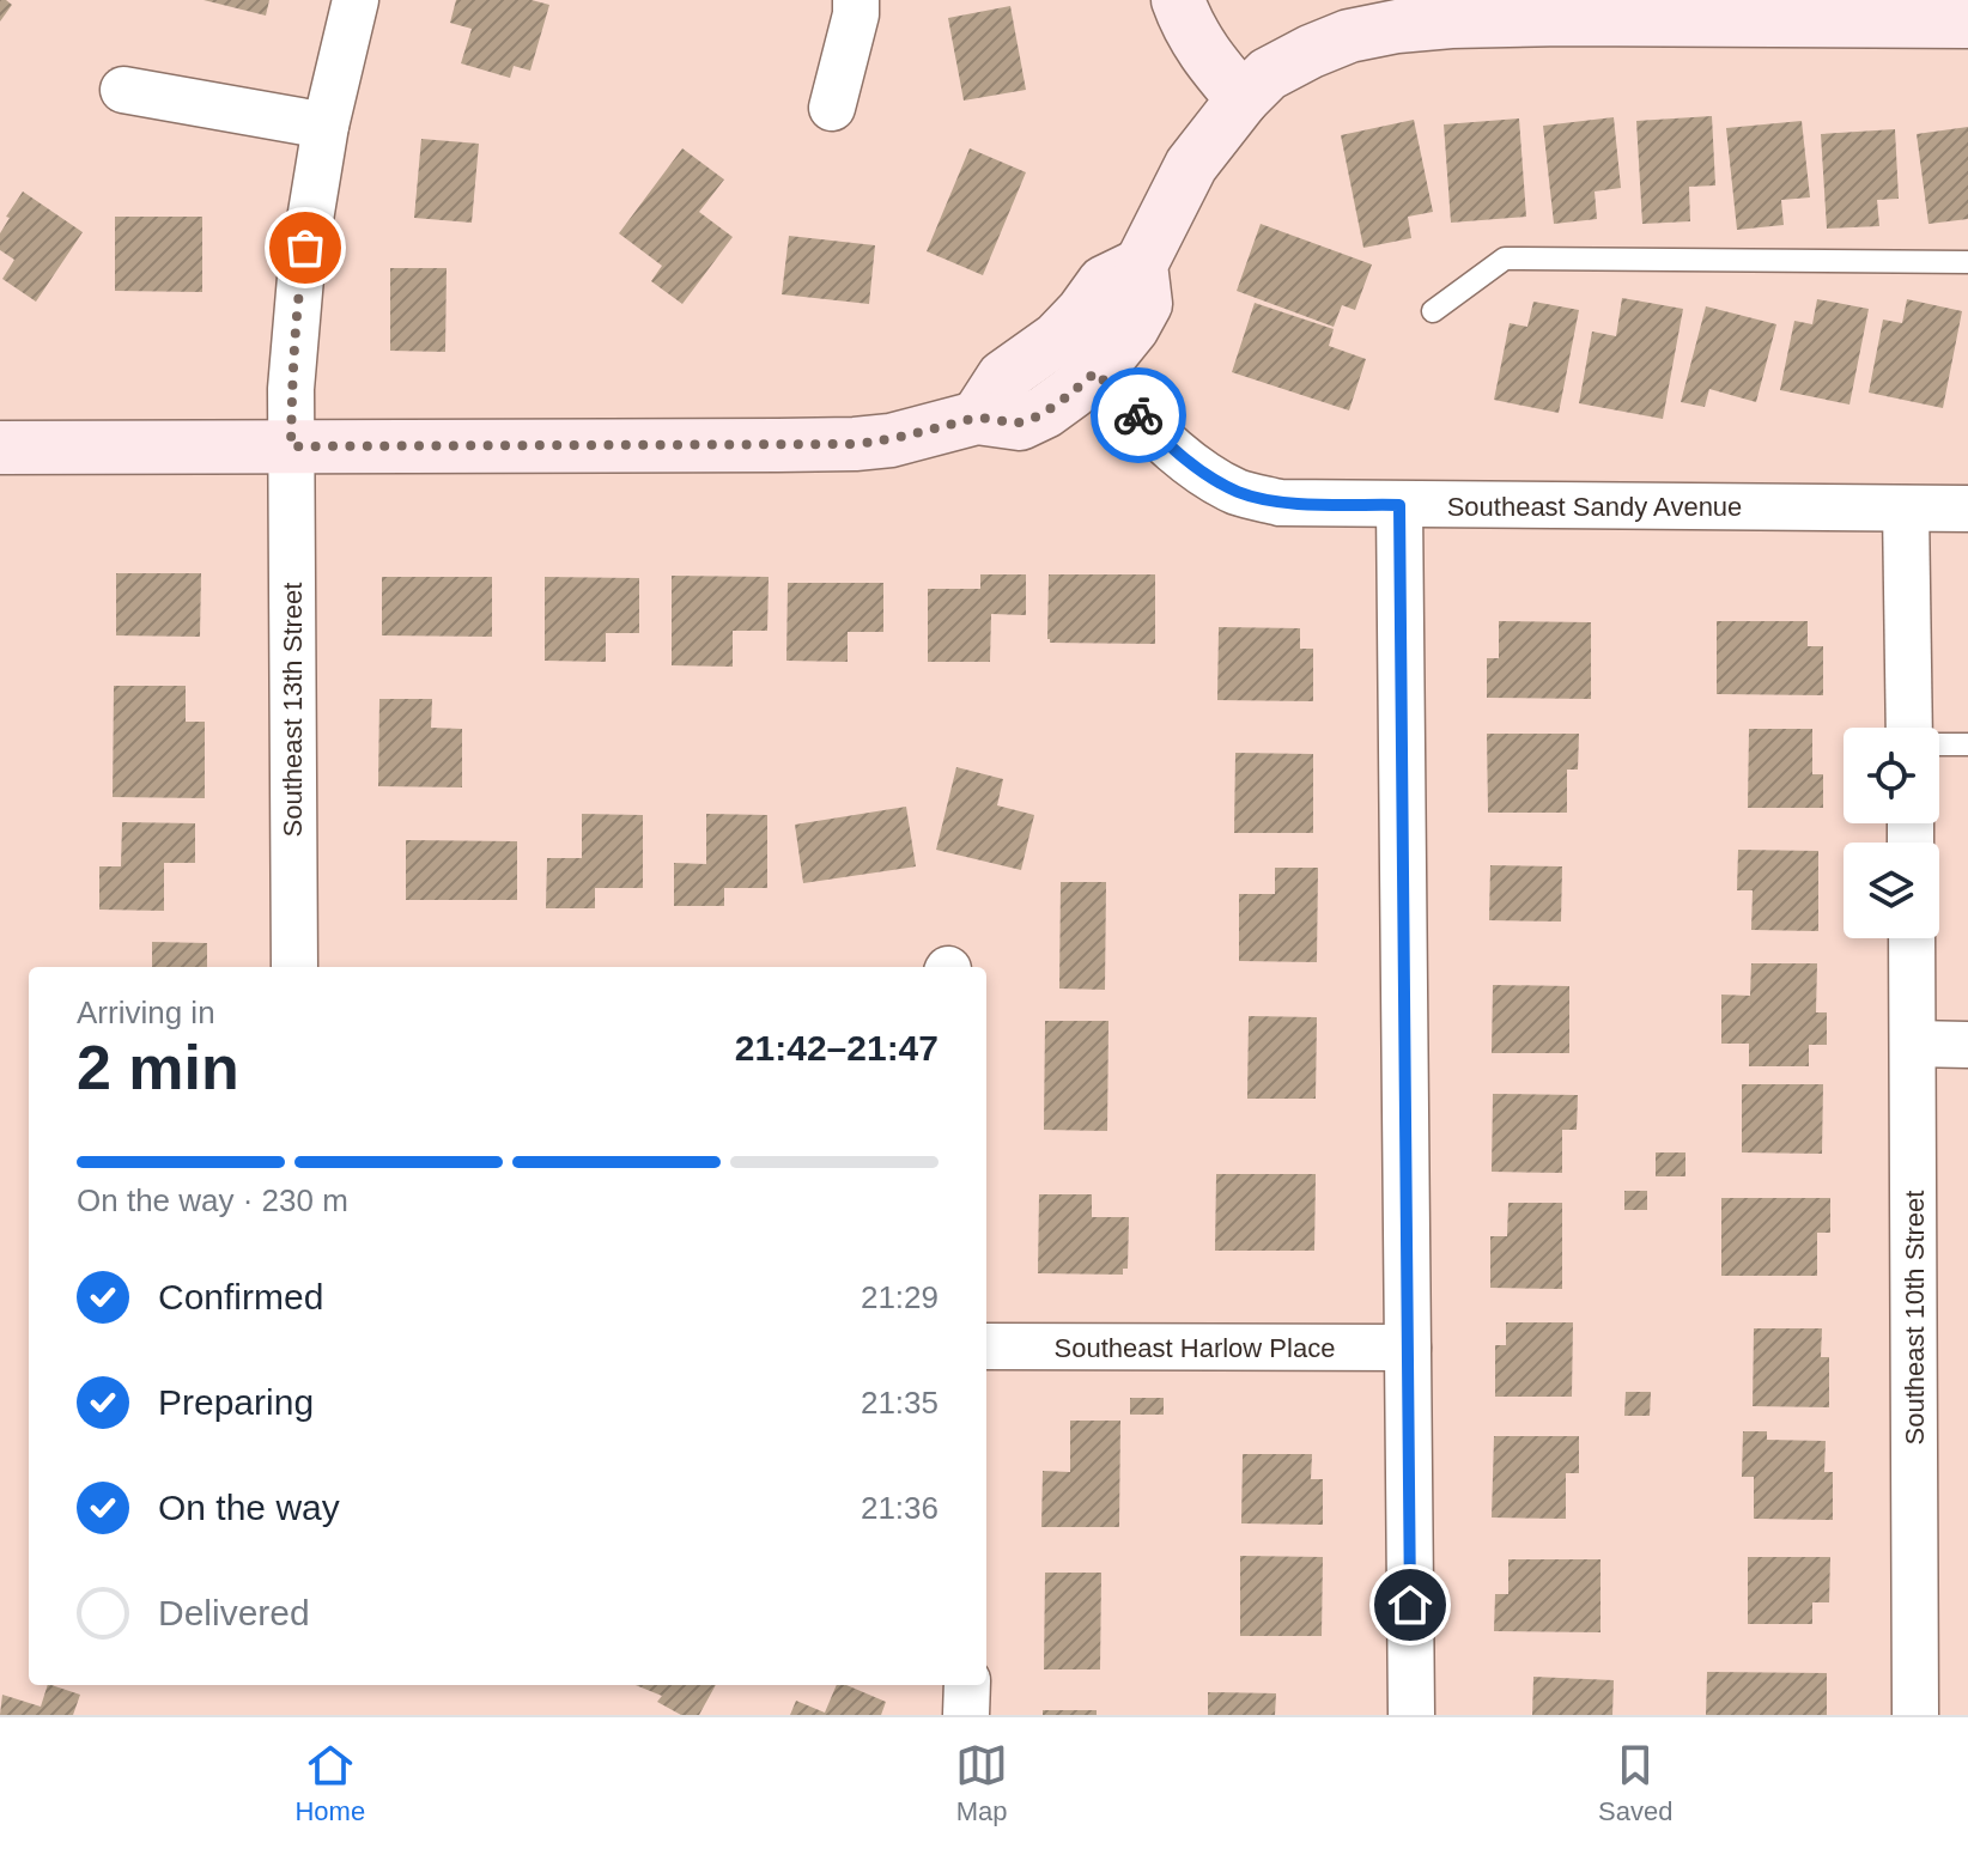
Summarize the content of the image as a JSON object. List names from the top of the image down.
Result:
{
  "streets": {
    "street": [
      "Southeast Sandy Avenue",
      "Southeast 13th Street",
      "Southeast 10th Street",
      "Southeast Harlow Place"
    ]
  },
  "page": {
    "heading": ["2 min", "Arriving in", "21:42–21:47"],
    "bar": "On the way · 230 m",
    "list": [
      ["Confirmed", "21:29"],
      ["Preparing", "21:35"],
      ["On the way", "21:36"],
      "Delivered"
    ],
    "tabs": ["Home", "Map", "Saved"]
  }
}
